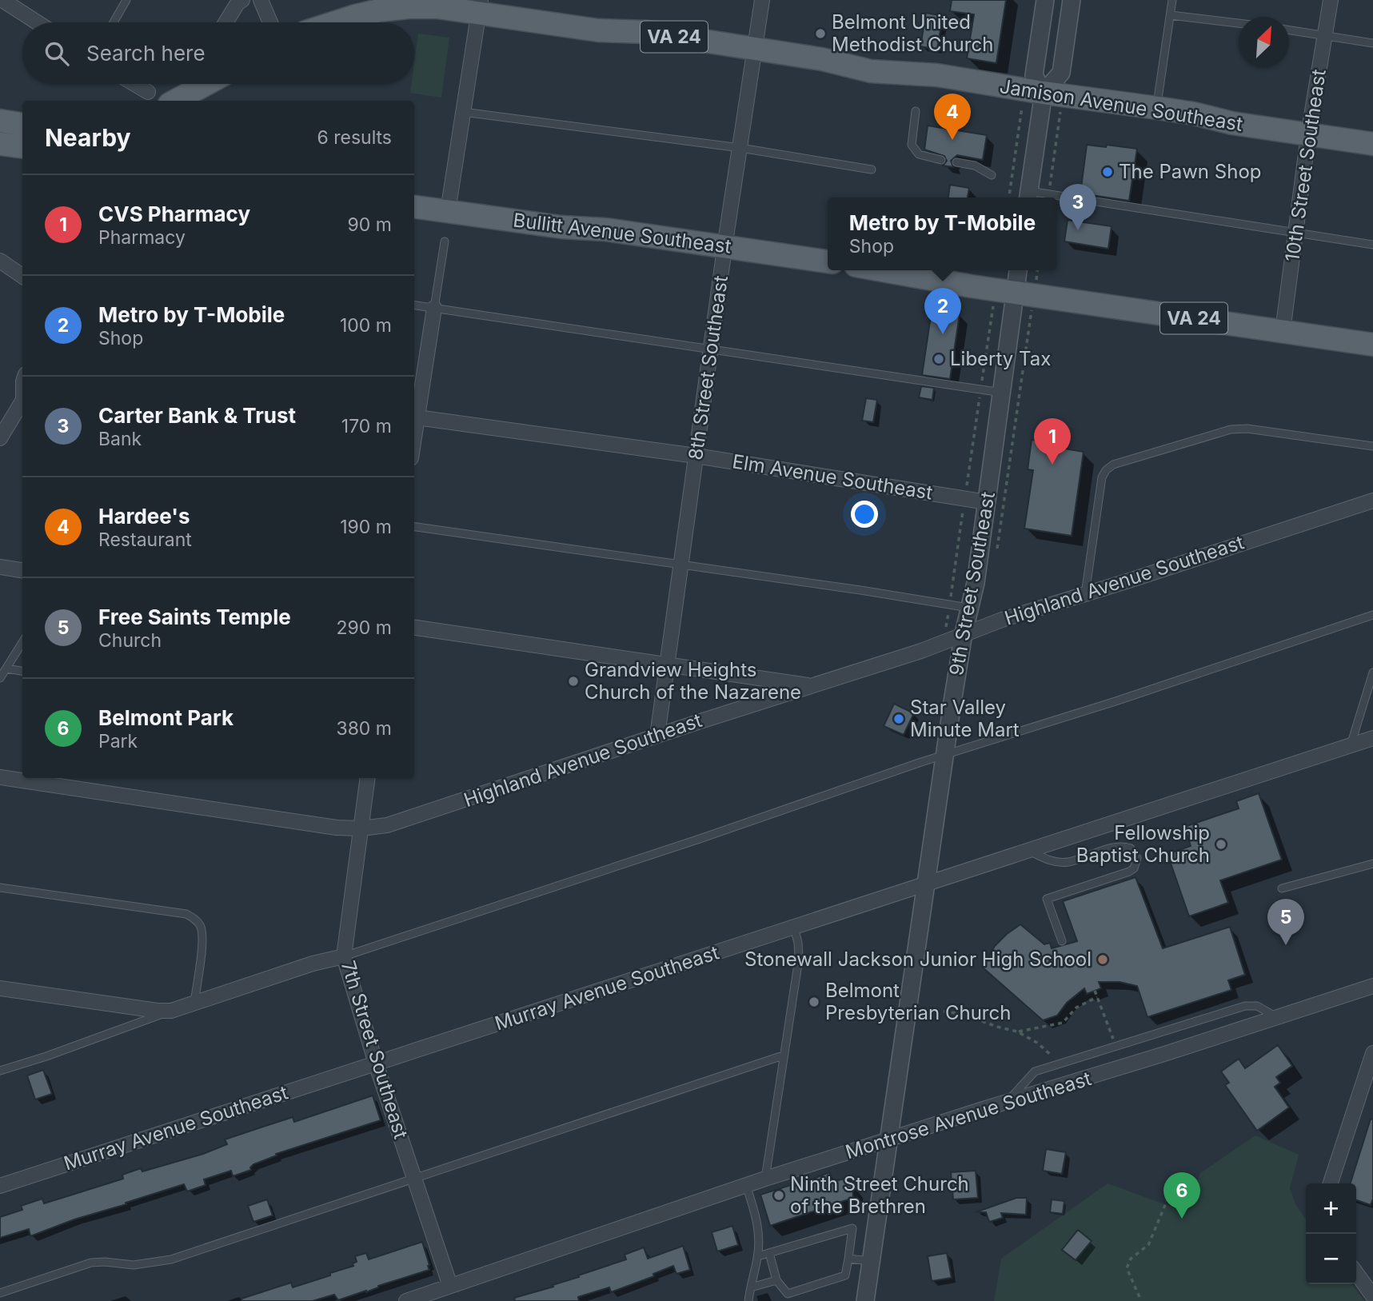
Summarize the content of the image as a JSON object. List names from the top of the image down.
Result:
{
  "streets": {
    "main road": ["VA 24", "Jamison Avenue Southeast", "Bullitt Avenue Southeast"],
    "street": [
      "10th Street Southeast",
      "8th Street Southeast",
      "Elm Avenue Southeast",
      "Highland Avenue Southeast",
      "9th Street Southeast",
      "Murray Avenue Southeast",
      "7th Street Southeast",
      "Montrose Avenue Southeast"
    ]
  },
  "crossings": [
    ["VA 24", "10th Street Southeast"],
    ["VA 24", "9th Street Southeast"],
    ["Jamison Avenue Southeast", "10th Street Southeast"],
    ["Jamison Avenue Southeast", "8th Street Southeast"],
    ["Bullitt Avenue Southeast", "8th Street Southeast"],
    ["8th Street Southeast", "Elm Avenue Southeast"],
    ["8th Street Southeast", "Highland Avenue Southeast"],
    ["Elm Avenue Southeast", "9th Street Southeast"],
    ["Highland Avenue Southeast", "9th Street Southeast"],
    ["Highland Avenue Southeast", "7th Street Southeast"],
    ["9th Street Southeast", "Murray Avenue Southeast"],
    ["9th Street Southeast", "Montrose Avenue Southeast"],
    ["Murray Avenue Southeast", "7th Street Southeast"],
    ["7th Street Southeast", "Montrose Avenue Southeast"]
  ],
  "places": [
    "Belmont United Methodist Church",
    "The Pawn Shop",
    "Liberty Tax",
    "Grandview Heights Church of the Nazarene",
    "Star Valley Minute Mart",
    "Fellowship Baptist Church",
    "Stonewall Jackson Junior High School",
    "Belmont Presbyterian Church",
    "Ninth Street Church of the Brethren"
  ],
  "north": "top right",
  "page": {
    "search": "Search here",
    "pins": [
      "4",
      "3",
      "2",
      "1",
      "5",
      "6"
    ],
    "heading": ["Nearby", "6 results"],
    "list": [
      {
        "mark": "1",
        "name": "CVS Pharmacy",
        "note": "Pharmacy",
        "value": "90 m"
      },
      {
        "mark": "2",
        "name": "Metro by T-Mobile",
        "note": "Shop",
        "value": "100 m"
      },
      {
        "mark": "3",
        "name": "Carter Bank & Trust",
        "note": "Bank",
        "value": "170 m"
      },
      {
        "mark": "4",
        "name": "Hardee's",
        "note": "Restaurant",
        "value": "190 m"
      },
      {
        "mark": "5",
        "name": "Free Saints Temple",
        "note": "Church",
        "value": "290 m"
      },
      {
        "mark": "6",
        "name": "Belmont Park",
        "note": "Park",
        "value": "380 m"
      }
    ],
    "popup": ["Metro by T-Mobile", "Shop"],
    "map_buttons": ["+", "−"]
  }
}
